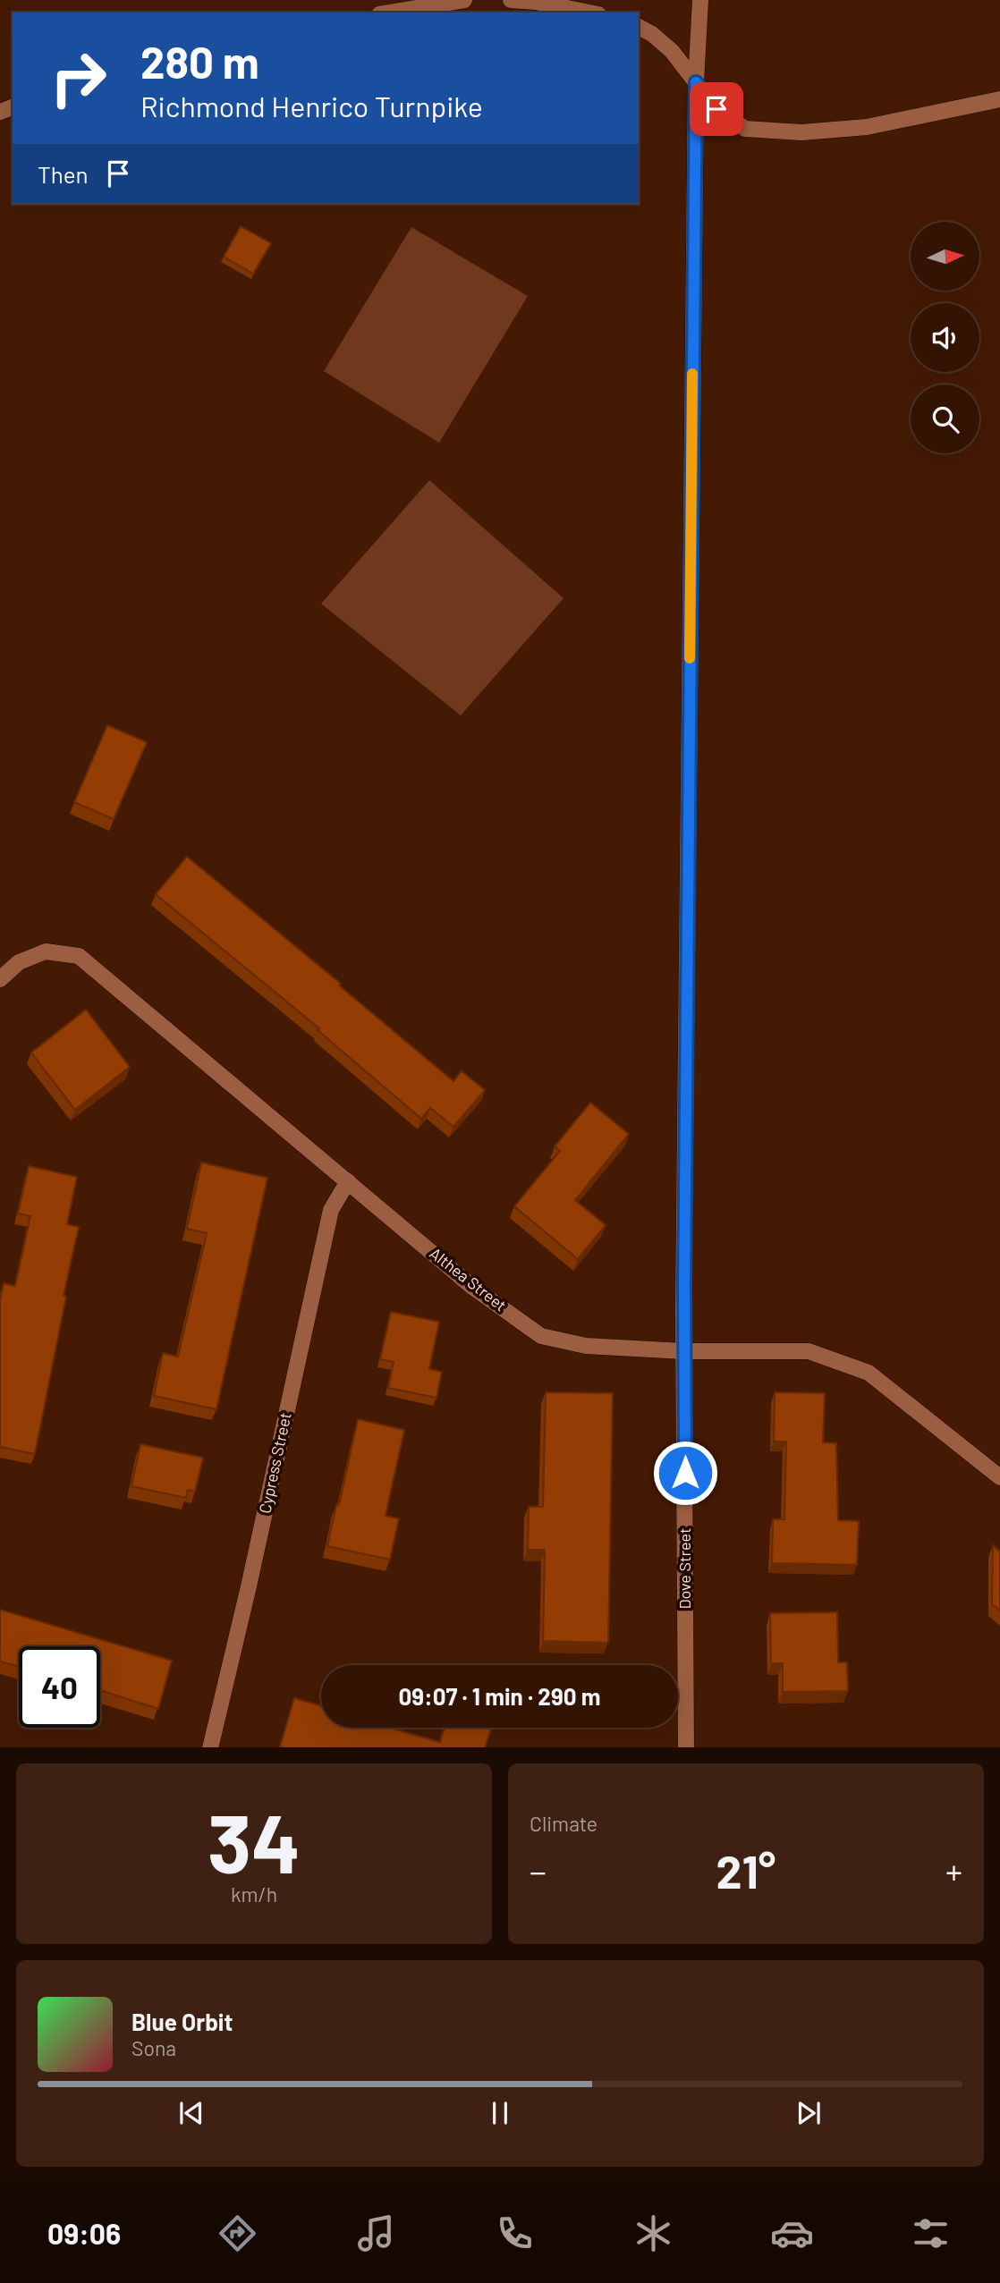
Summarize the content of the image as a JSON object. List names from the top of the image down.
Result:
{
  "streets": {
    "street": ["Althea Street", "Cypress Street", "Dove Street"]
  },
  "crossings": [
    ["Althea Street", "Cypress Street"],
    ["Althea Street", "Dove Street"]
  ],
  "north": "right",
  "page": {
    "turn": ["280 m", "Richmond Henrico Turnpike"],
    "then": "Then",
    "limit": "40",
    "trip": "09:07 · 1 min · 290 m",
    "tile": [
      ["34", "km/h"],
      "Climate"
    ],
    "heat": ["−", "21°", "+"],
    "song": ["Blue Orbit", "Sona"],
    "tabs": "09:06"
  }
}
